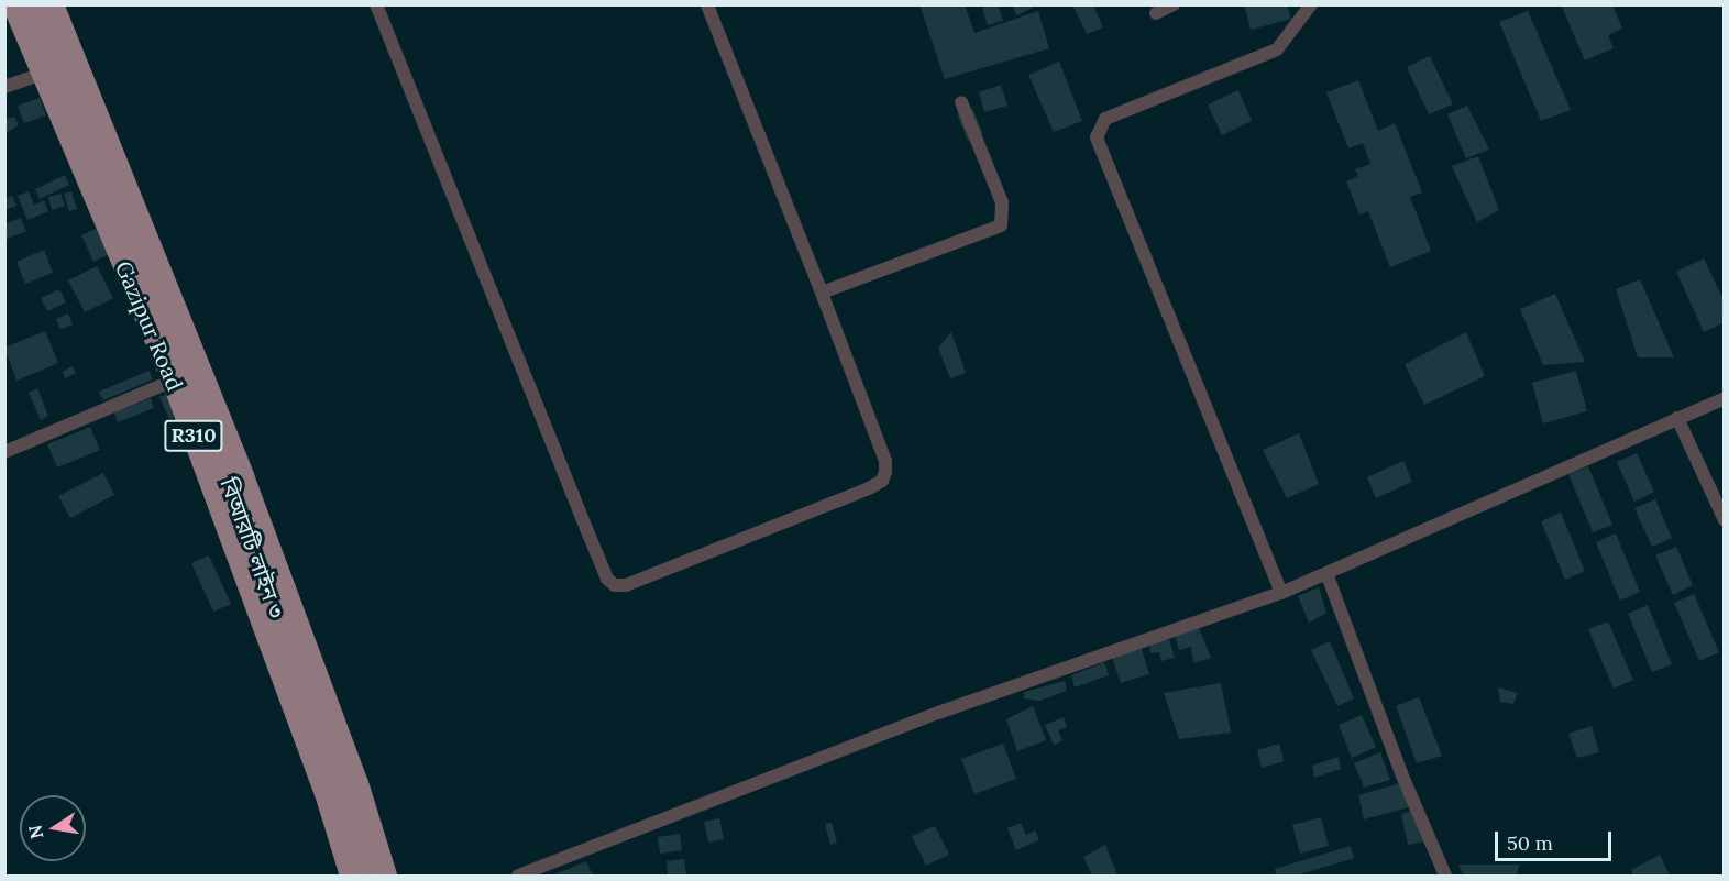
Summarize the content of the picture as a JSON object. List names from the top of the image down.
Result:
{
  "streets": {
    "main road": ["Gazipur Road", "R310", "বিআরটি লাইন ৩"]
  },
  "scale_bar": "50 m",
  "north": "left"
}
